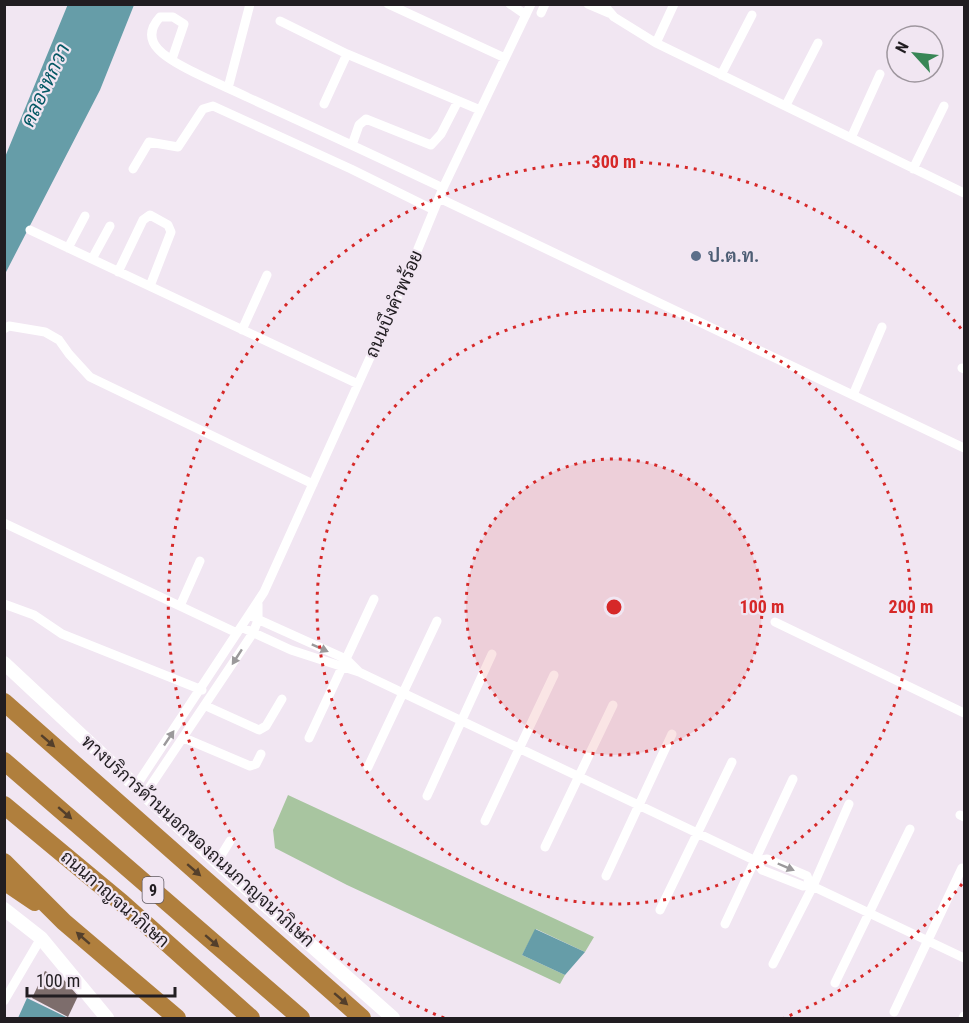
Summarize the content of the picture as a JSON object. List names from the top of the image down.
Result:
{
  "streets": {
    "highway": ["9", "ถนนกาญจนาภิเษก"],
    "main road": ["ทางบริการด้านนอกของถนนกาญจนาภิเษก"],
    "street": ["ถนนบึงคำพร้อย"]
  },
  "crossings": [
    ["ถนนบึงคำพร้อย", "ทางบริการด้านนอกของถนนกาญจนาภิเษก"]
  ],
  "water": ["คลองหกวา"],
  "places": ["ป.ต.ท."],
  "scale_bar": "100 m",
  "north": "top left",
  "rings": ["300 m", "100 m", "200 m"]
}
